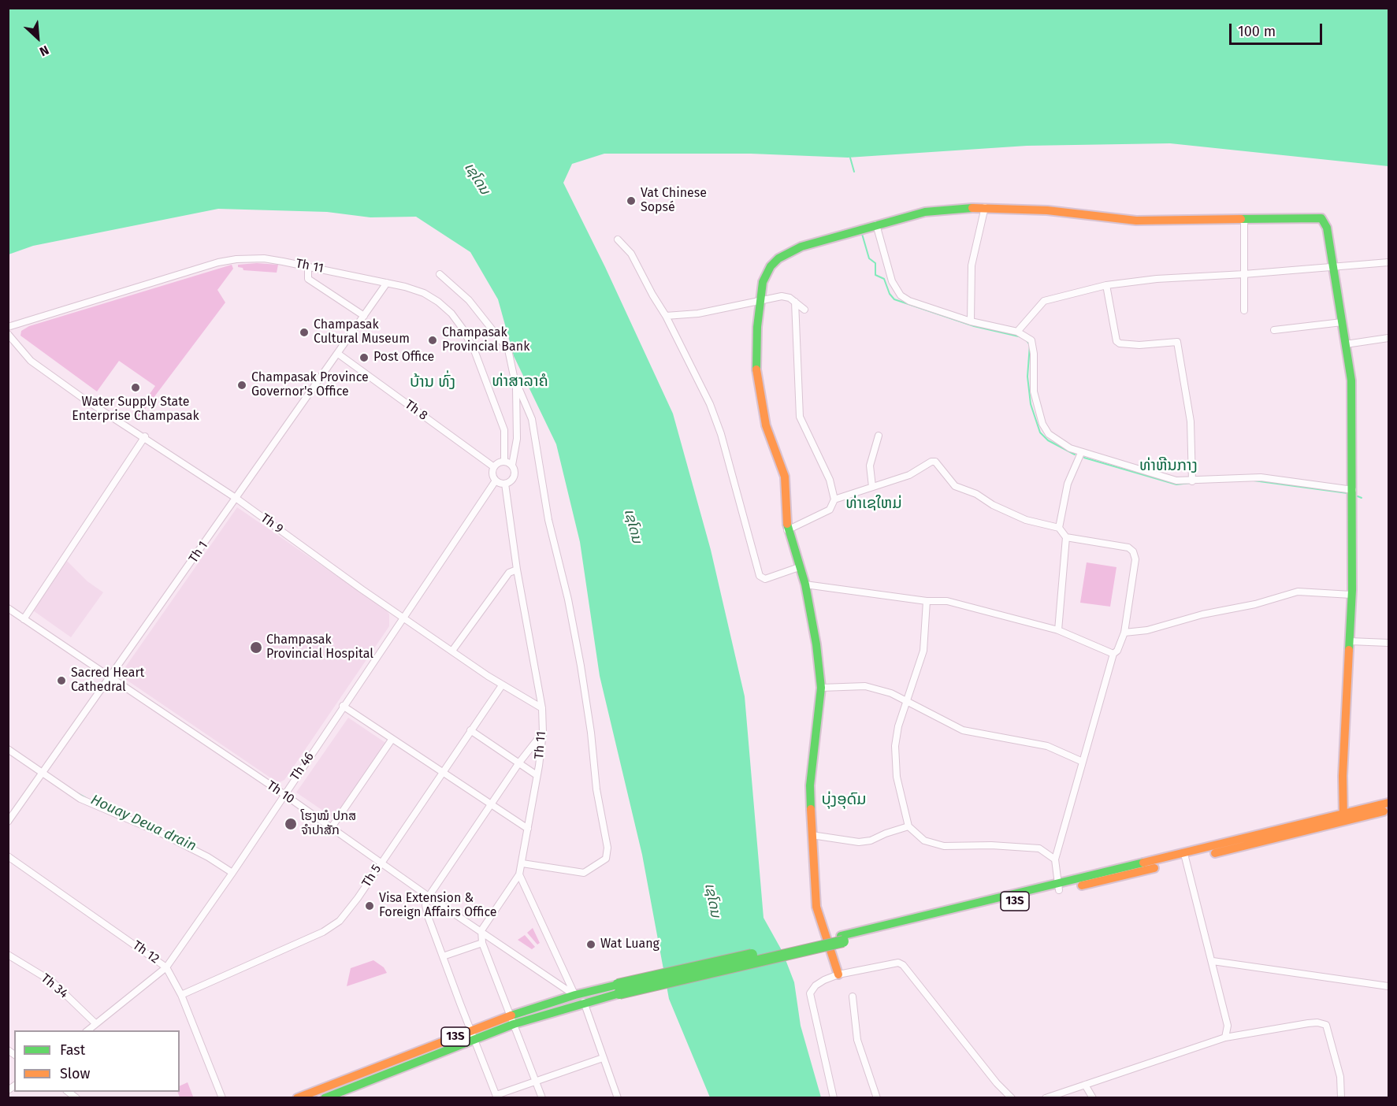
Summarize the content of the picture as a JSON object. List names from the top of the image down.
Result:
{
  "streets": {
    "main road": ["13S"],
    "street": [
      "Th 11",
      "Th 8",
      "Th 9",
      "Th 1",
      "Th 46",
      "Th 10",
      "Th 5",
      "Th 12",
      "Th 34"
    ]
  },
  "crossings": [
    ["Th 11", "Th 8"],
    ["Th 11", "Th 9"],
    ["Th 11", "Th 1"],
    ["Th 11", "Th 46"],
    ["Th 11", "Th 10"],
    ["Th 8", "Th 1"],
    ["Th 8", "Th 46"],
    ["Th 9", "Th 1"],
    ["Th 9", "Th 46"],
    ["Th 9", "Th 5"],
    ["Th 1", "Th 10"],
    ["Th 46", "Th 10"],
    ["Th 46", "Th 12"],
    ["Th 46", "Th 34"],
    ["Th 10", "Th 5"],
    ["Th 10", "13S"],
    ["Th 5", "Th 12"]
  ],
  "districts": [
    "ທ່າສາລາຄໍ",
    "ບ້ານ ທົ່ງ",
    "ທ່າຫີນກາງ",
    "ທ່າເຊໃຫມ່",
    "ບຸ່ງອຸດົມ"
  ],
  "water": ["ເຊໂດນ", "Houay Deua drain"],
  "places": [
    "Vat Chinese Sopsé",
    "Champasak Cultural Museum",
    "Champasak Provincial Bank",
    "Post Office",
    "Champasak Province Governor's Office",
    "Water Supply State Enterprise Champasak",
    "Champasak Provincial Hospital",
    "Sacred Heart Cathedral",
    "ໂຮງໝໍ ປກສ ຈຳປາສັກ",
    "Visa Extension & Foreign Affairs Office",
    "Wat Luang"
  ],
  "legend": ["Fast", "Slow"],
  "scale_bar": "100 m",
  "north": "bottom right"
}
